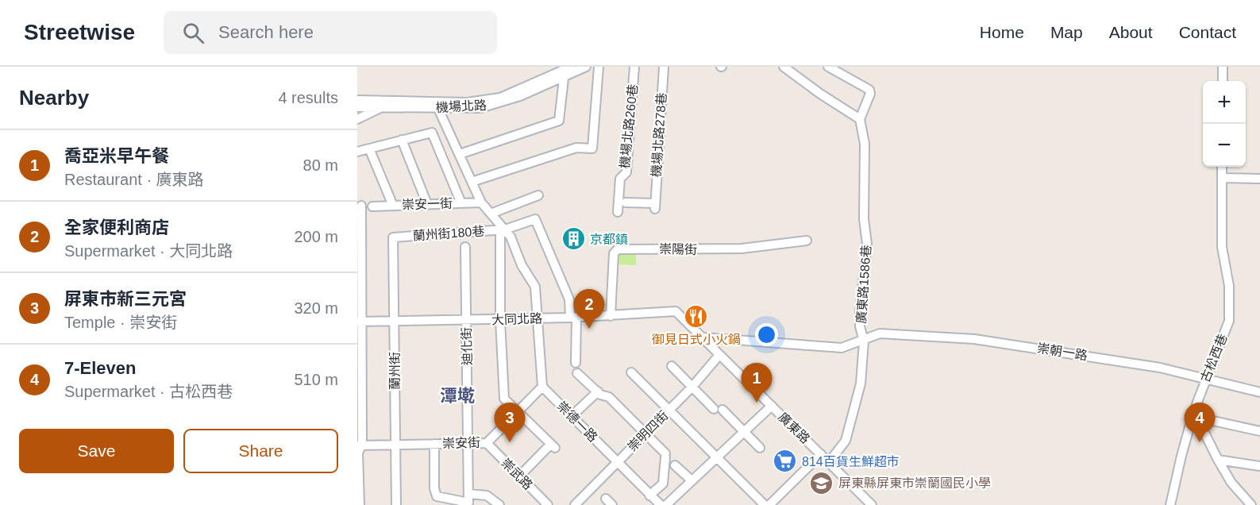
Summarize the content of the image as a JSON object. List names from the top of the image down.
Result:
{
  "streets": {
    "street": [
      "機場北路",
      "機場北路260巷",
      "機場北路278巷",
      "崇安一街",
      "蘭州街180巷",
      "崇陽街",
      "廣東路1586巷",
      "大同北路",
      "迪化街",
      "崇朝一路",
      "古松西巷",
      "蘭州街",
      "崇德一路",
      "廣東路",
      "崇明四街",
      "崇安街",
      "崇武路"
    ]
  },
  "crossings": [
    ["蘭州街180巷", "大同北路"],
    ["蘭州街180巷", "蘭州街"],
    ["崇陽街", "大同北路"],
    ["廣東路1586巷", "崇朝一路"],
    ["廣東路1586巷", "廣東路"],
    ["大同北路", "迪化街"],
    ["大同北路", "蘭州街"],
    ["大同北路", "廣東路"],
    ["迪化街", "崇安街"],
    ["崇朝一路", "古松西巷"],
    ["蘭州街", "崇安街"],
    ["崇德一路", "崇明四街"],
    ["崇德一路", "崇安街"],
    ["廣東路", "崇明四街"],
    ["崇安街", "崇武路"]
  ],
  "districts": ["潭墘"],
  "places": {
    "building": ["京都鎮"],
    "restaurant": ["御見日式小火鍋"],
    "supermarket": ["814百貨生鮮超市"],
    "school or university": ["屏東縣屏東市崇蘭國民小學"]
  },
  "page": {
    "header": "Streetwise",
    "search": "Search here",
    "nav": [
      "Home",
      "Map",
      "About",
      "Contact"
    ],
    "heading": ["Nearby", "4 results"],
    "map_buttons": ["+", "−"],
    "list": [
      {
        "mark": "1",
        "name": "喬亞米早午餐",
        "note": "Restaurant · 廣東路",
        "value": "80 m"
      },
      {
        "mark": "2",
        "name": "全家便利商店",
        "note": "Supermarket · 大同北路",
        "value": "200 m"
      },
      {
        "mark": "3",
        "name": "屏東市新三元宮",
        "note": "Temple · 崇安街",
        "value": "320 m"
      },
      {
        "mark": "4",
        "name": "7-Eleven",
        "note": "Supermarket · 古松西巷",
        "value": "510 m"
      }
    ],
    "pins": [
      "2",
      "1",
      "3",
      "4"
    ],
    "buttons": ["Save", "Share"]
  }
}
